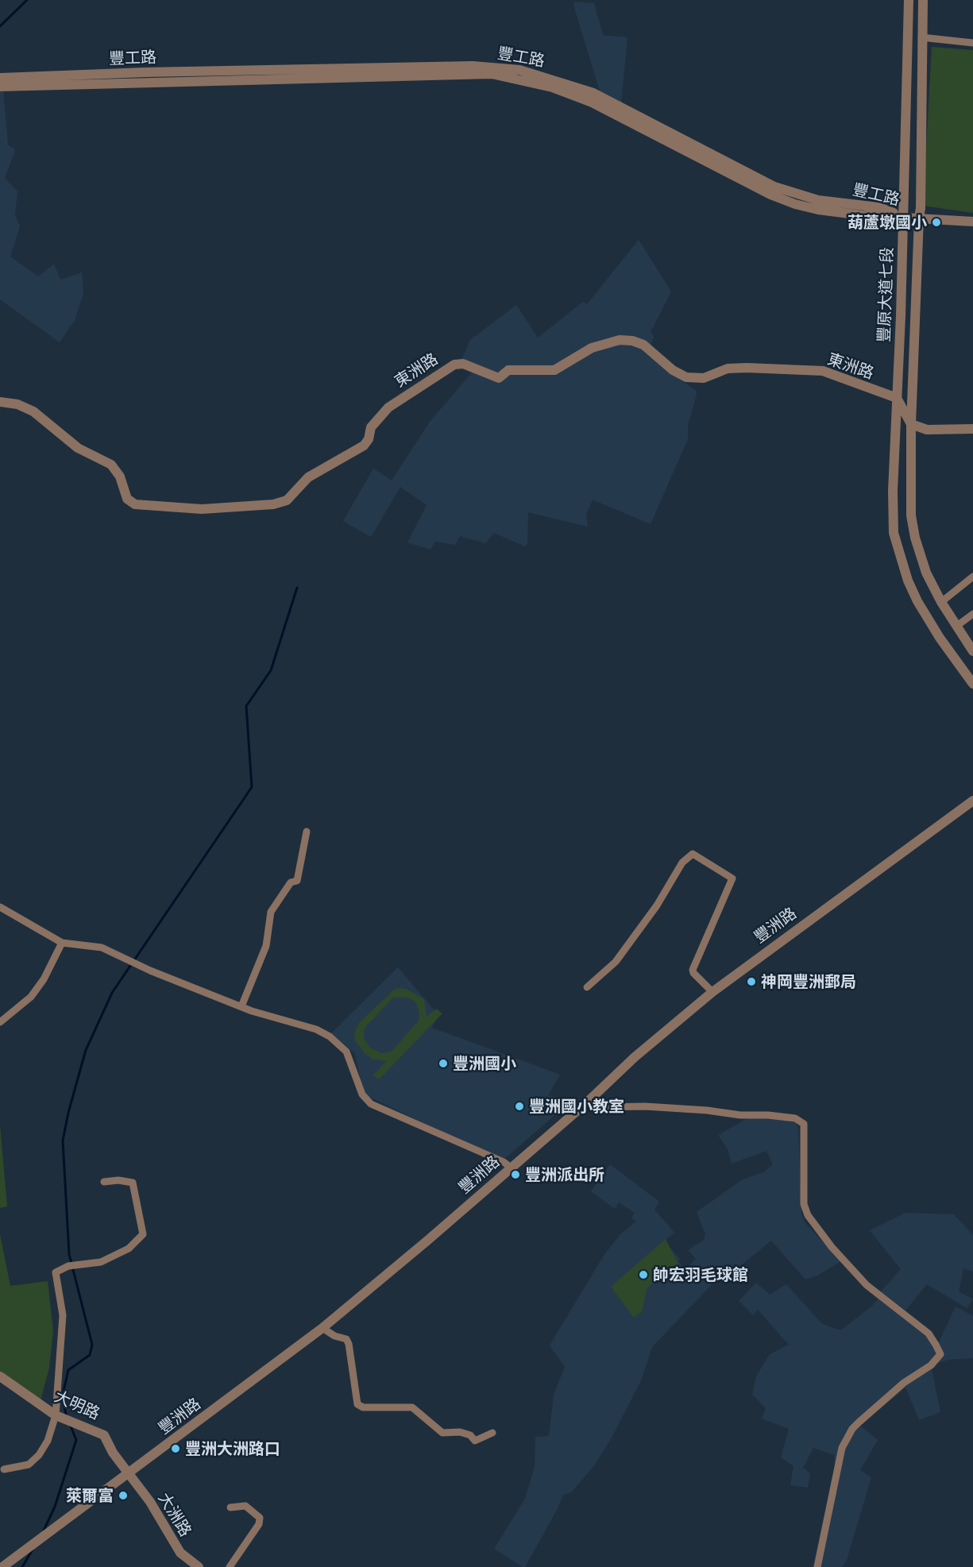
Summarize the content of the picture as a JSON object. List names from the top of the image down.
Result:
{
  "streets": {
    "street": [
      "豐工路",
      "豐原大道七段",
      "東洲路",
      "豐洲路",
      "大明路",
      "大洲路"
    ]
  },
  "crossings": [
    ["豐工路", "豐原大道七段"],
    ["豐原大道七段", "東洲路"],
    ["豐洲路", "大明路"],
    ["豐洲路", "大洲路"],
    ["大明路", "大洲路"]
  ],
  "places": [
    "葫蘆墩國小",
    "神岡豐洲郵局",
    "豐洲國小",
    "豐洲國小教室",
    "豐洲派出所",
    "帥宏羽毛球館",
    "豐洲大洲路口",
    "萊爾富"
  ]
}
